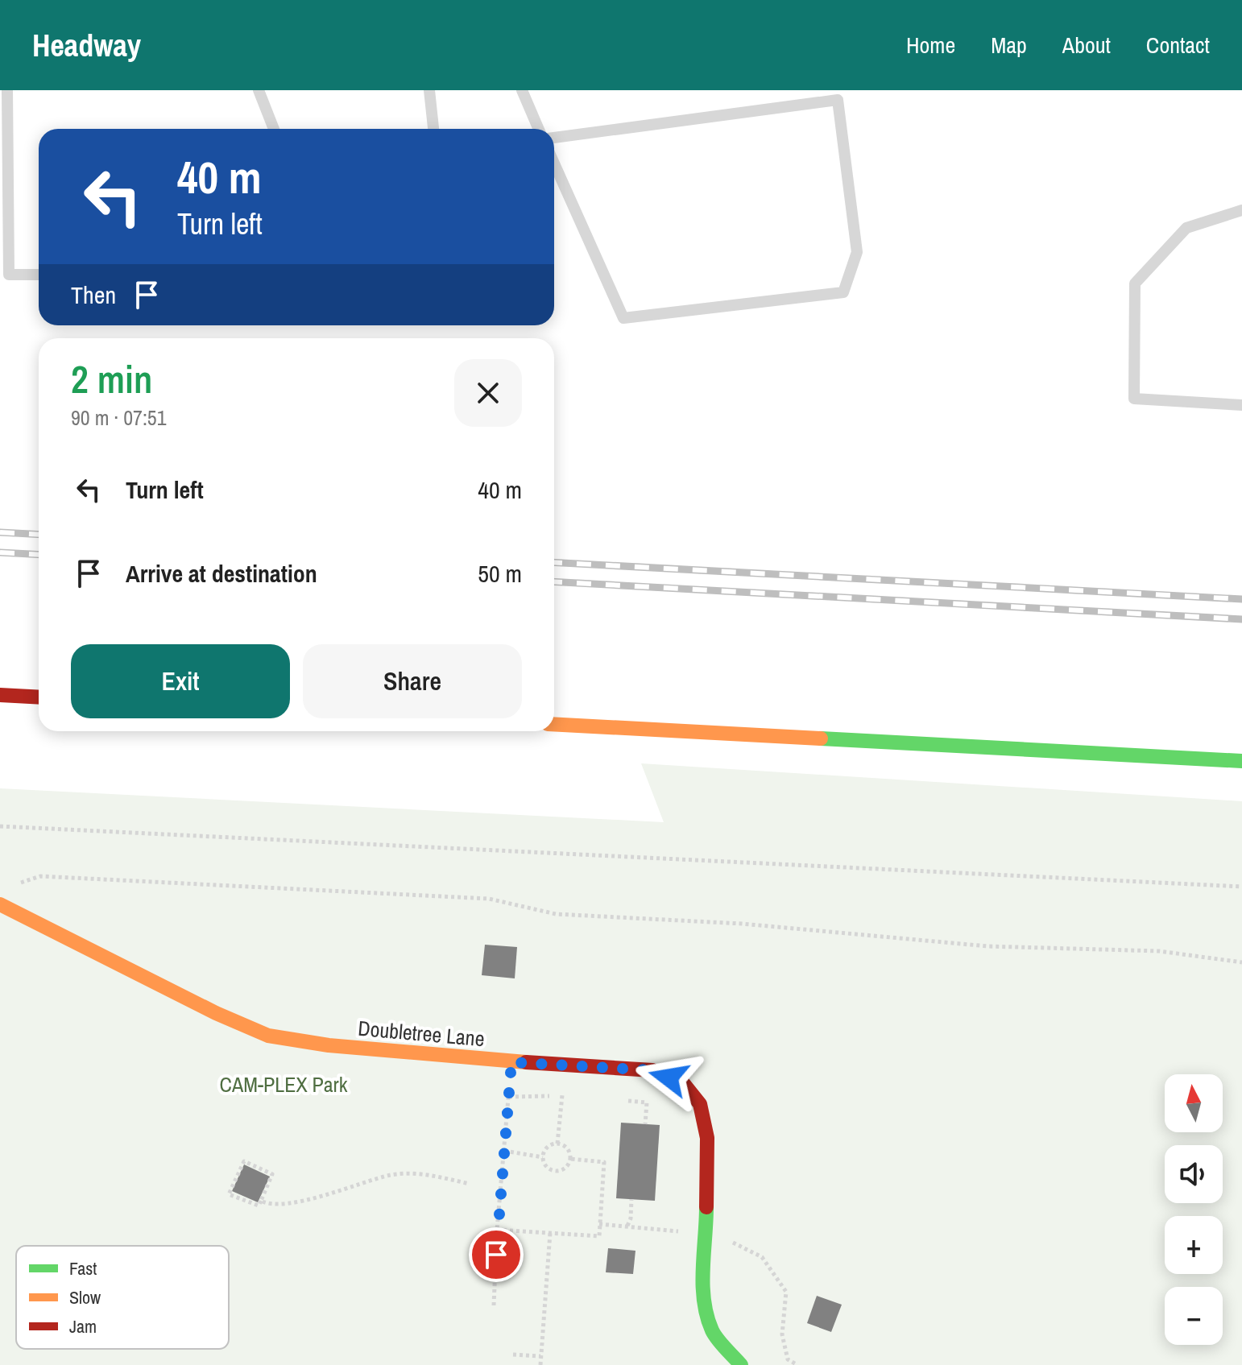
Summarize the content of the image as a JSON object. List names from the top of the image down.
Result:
{
  "streets": {
    "street": ["Doubletree Lane"]
  },
  "parks": ["CAM-PLEX Park"],
  "legend": ["Fast", "Slow", "Jam"],
  "north": "top",
  "page": {
    "header": "Headway",
    "nav": [
      "Home",
      "Map",
      "About",
      "Contact"
    ],
    "turn": ["40 m", "Turn left"],
    "then": "Then",
    "heading": ["2 min", "90 m · 07:51"],
    "list": [
      {
        "name": "Turn left",
        "value": "40 m"
      },
      {
        "name": "Arrive at destination",
        "value": "50 m"
      }
    ],
    "buttons": ["Exit", "Share"],
    "map_buttons": ["+", "−"]
  }
}
